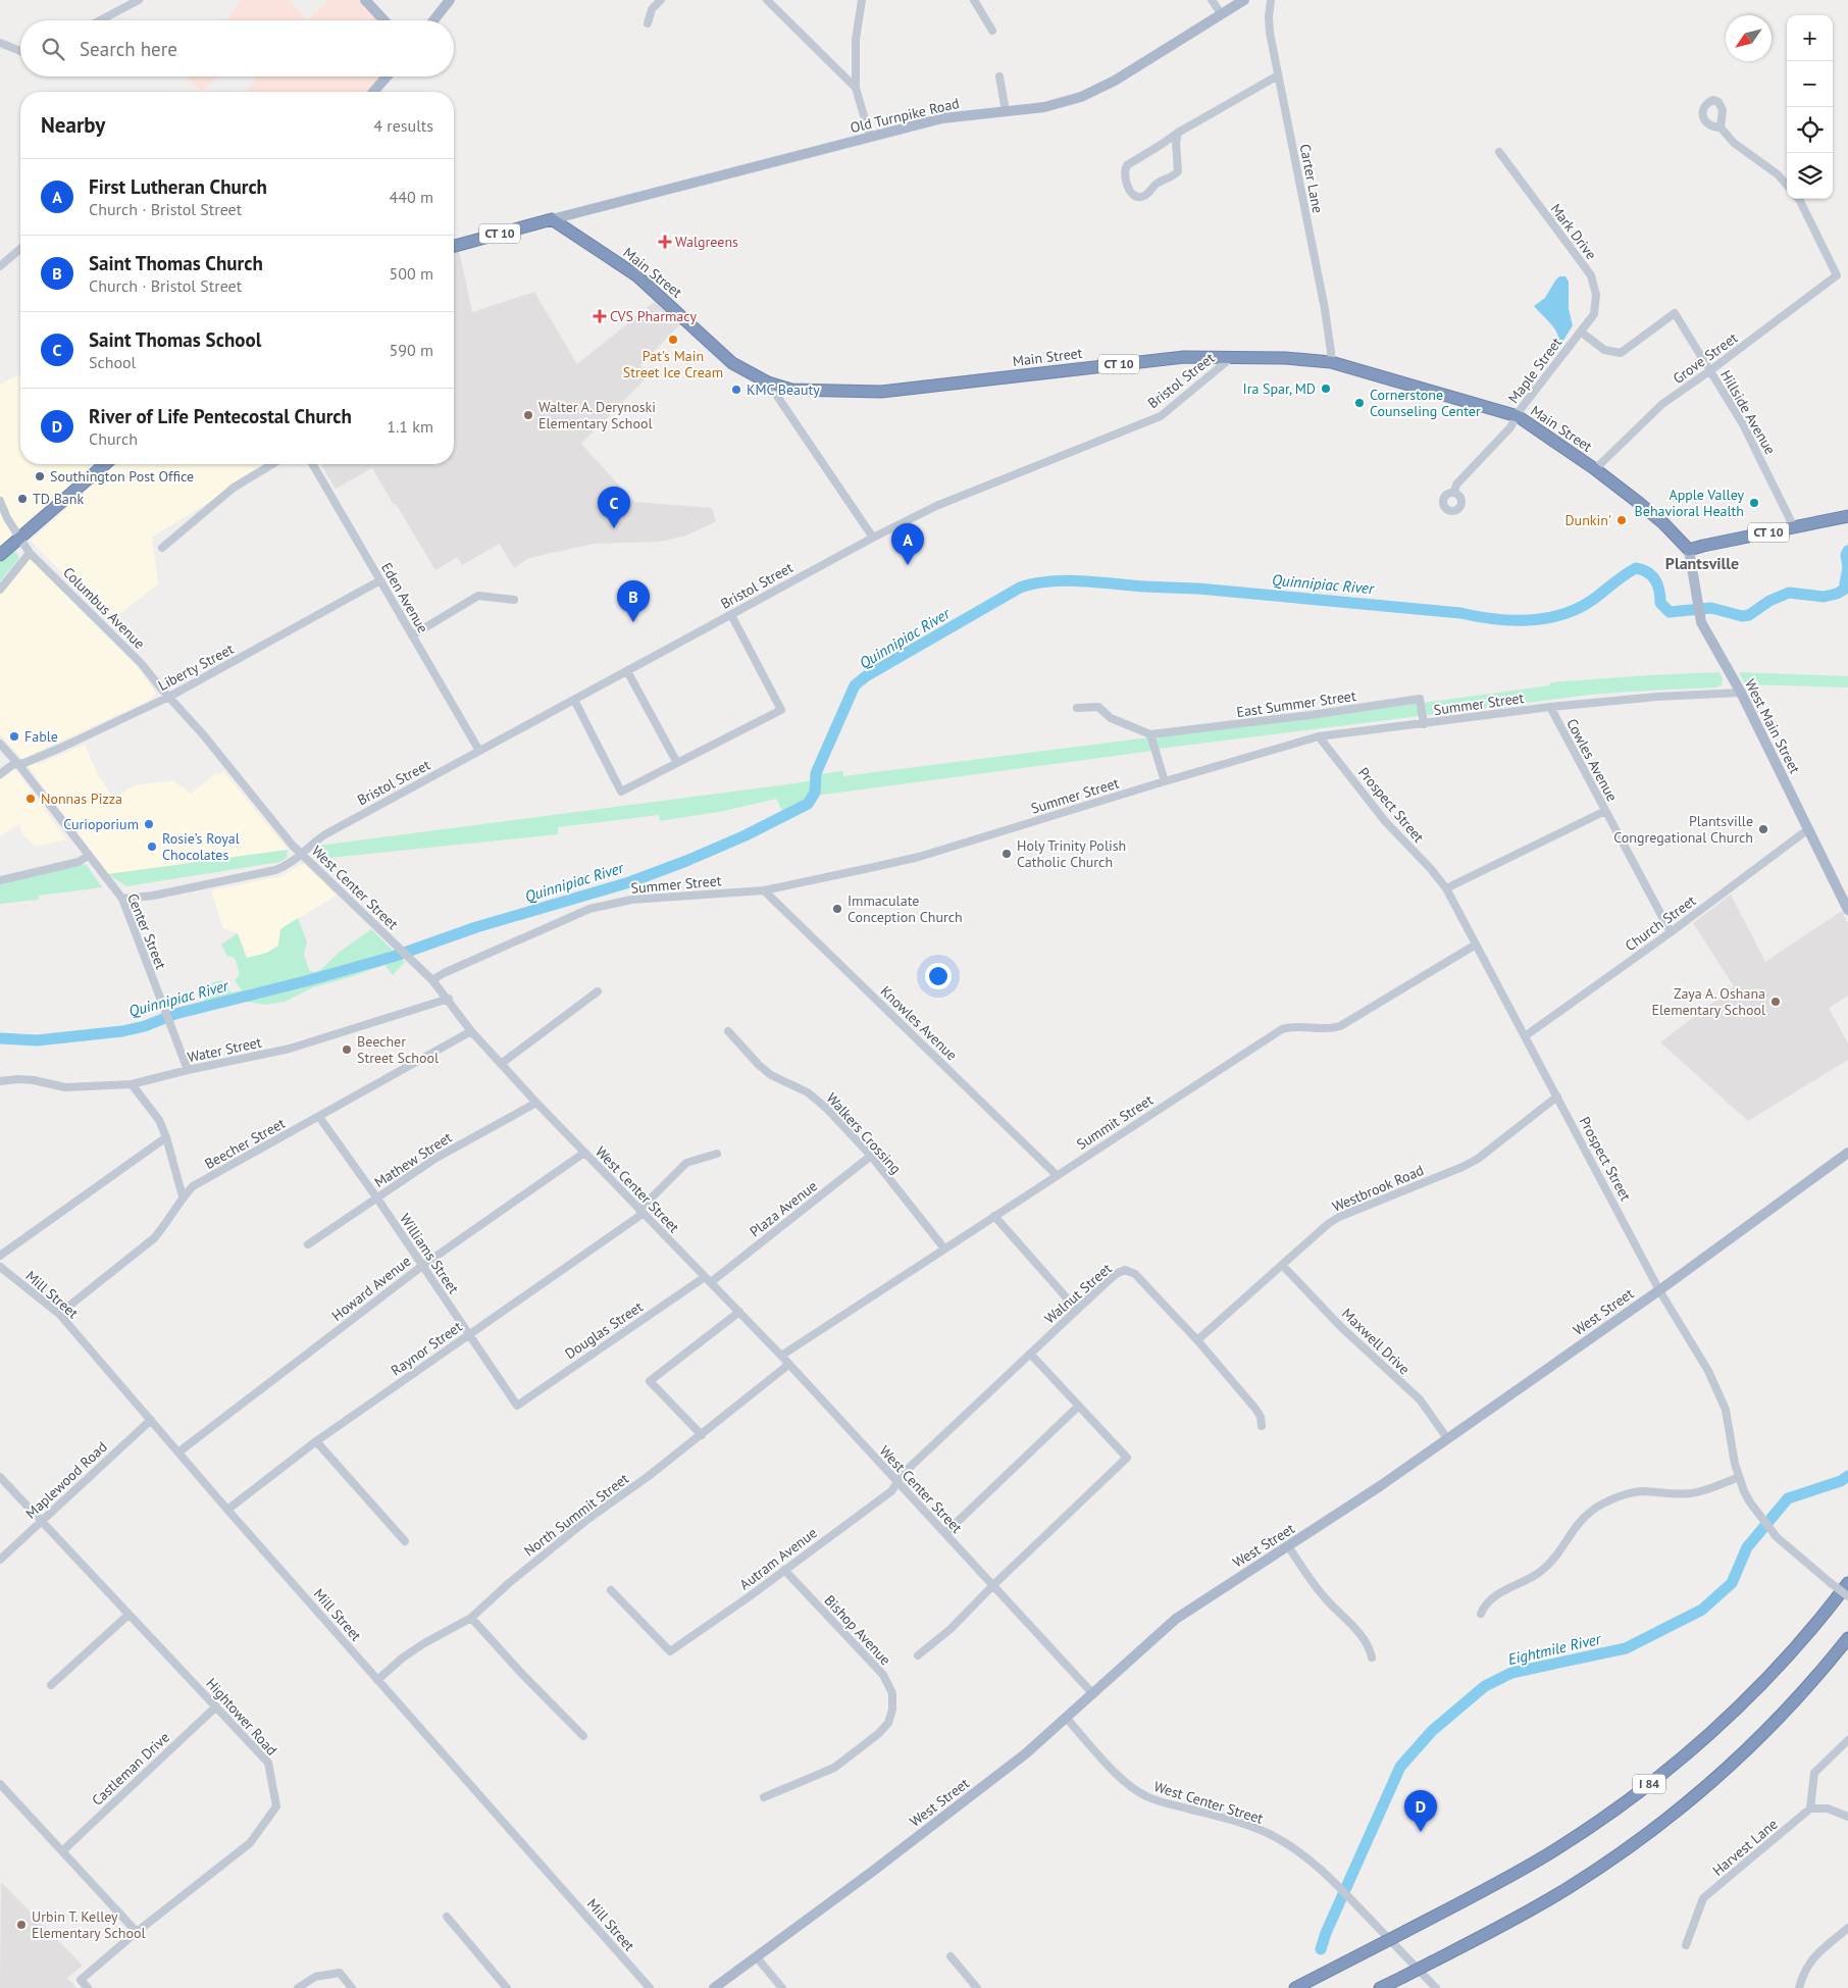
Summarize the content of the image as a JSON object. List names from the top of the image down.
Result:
{
  "streets": {
    "highway": ["CT 10", "Main Street", "I 84"],
    "main road": ["Old Turnpike Road", "West Main Street", "West Street"],
    "street": [
      "Carter Lane",
      "Mark Drive",
      "Grove Street",
      "Maple Street",
      "Bristol Street",
      "Hillside Avenue",
      "Eden Avenue",
      "Columbus Avenue",
      "Liberty Street",
      "East Summer Street",
      "Summer Street",
      "Cowles Avenue",
      "Prospect Street",
      "West Center Street",
      "Church Street",
      "Center Street",
      "Knowles Avenue",
      "Water Street",
      "Summit Street",
      "Walkers Crossing",
      "Beecher Street",
      "Mathew Street",
      "Westbrook Road",
      "Plaza Avenue",
      "Williams Street",
      "Howard Avenue",
      "Walnut Street",
      "Mill Street",
      "Douglas Street",
      "Maxwell Drive",
      "Raynor Street",
      "Maplewood Road",
      "North Summit Street",
      "Autram Avenue",
      "Bishop Avenue",
      "Hightower Road",
      "Castleman Drive",
      "Harvest Lane"
    ]
  },
  "crossings": [
    ["Old Turnpike Road", "CT 10"],
    ["Old Turnpike Road", "Main Street"],
    ["Carter Lane", "Main Street"],
    ["Mark Drive", "Maple Street"],
    ["CT 10", "Main Street"],
    ["CT 10", "Hillside Avenue"],
    ["CT 10", "West Main Street"],
    ["Main Street", "Grove Street"],
    ["Main Street", "Maple Street"],
    ["Main Street", "Bristol Street"],
    ["Main Street", "West Main Street"],
    ["Grove Street", "Hillside Avenue"],
    ["Maple Street", "Hillside Avenue"],
    ["Bristol Street", "Eden Avenue"],
    ["Bristol Street", "West Center Street"],
    ["Bristol Street", "Center Street"],
    ["Eden Avenue", "Liberty Street"],
    ["Columbus Avenue", "Liberty Street"],
    ["Columbus Avenue", "West Center Street"],
    ["Liberty Street", "West Center Street"],
    ["Liberty Street", "Center Street"],
    ["East Summer Street", "Summer Street"],
    ["Summer Street", "West Main Street"],
    ["Summer Street", "Cowles Avenue"],
    ["Summer Street", "Prospect Street"],
    ["Summer Street", "West Center Street"],
    ["Summer Street", "Knowles Avenue"],
    ["West Main Street", "Church Street"],
    ["Cowles Avenue", "Church Street"],
    ["Prospect Street", "Church Street"],
    ["Prospect Street", "Summit Street"],
    ["Prospect Street", "Westbrook Road"],
    ["Prospect Street", "West Street"],
    ["West Center Street", "Water Street"],
    ["West Center Street", "Summit Street"],
    ["West Center Street", "Beecher Street"],
    ["West Center Street", "Mathew Street"],
    ["West Center Street", "Plaza Avenue"],
    ["West Center Street", "Howard Avenue"],
    ["West Center Street", "Walnut Street"],
    ["West Center Street", "West Street"],
    ["West Center Street", "Douglas Street"],
    ["West Center Street", "Raynor Street"],
    ["West Center Street", "North Summit Street"],
    ["West Center Street", "Autram Avenue"],
    ["Center Street", "Water Street"],
    ["Knowles Avenue", "Summit Street"],
    ["Summit Street", "Walkers Crossing"],
    ["Walkers Crossing", "Plaza Avenue"],
    ["Beecher Street", "Williams Street"],
    ["Beecher Street", "Mill Street"],
    ["Mathew Street", "Williams Street"],
    ["Westbrook Road", "Walnut Street"],
    ["Westbrook Road", "Maxwell Drive"],
    ["Plaza Avenue", "Douglas Street"],
    ["Williams Street", "Howard Avenue"],
    ["Williams Street", "Douglas Street"],
    ["Williams Street", "Raynor Street"],
    ["Howard Avenue", "Mill Street"],
    ["Walnut Street", "Autram Avenue"],
    ["Mill Street", "Raynor Street"],
    ["Mill Street", "Maplewood Road"],
    ["Mill Street", "North Summit Street"],
    ["West Street", "Maxwell Drive"],
    ["Maplewood Road", "Hightower Road"],
    ["Autram Avenue", "Bishop Avenue"],
    ["Hightower Road", "Castleman Drive"]
  ],
  "districts": ["Plantsville"],
  "water": ["Quinnipiac River", "Eightmile River"],
  "places": {
    "health": ["Walgreens", "CVS Pharmacy"],
    "other": [
      "Pat's Main Street Ice Cream",
      "Ira Spar, MD",
      "KMC Beauty",
      "Cornerstone Counseling Center",
      "Walter A. Derynoski Elementary School",
      "Southington Post Office",
      "TD Bank",
      "Apple Valley Behavioral Health",
      "Dunkin'",
      "Fable",
      "Nonnas Pizza",
      "Curioporium",
      "Plantsville Congregational Church",
      "Rosie’s Royal Chocolates",
      "Holy Trinity Polish Catholic Church",
      "Immaculate Conception Church",
      "Zaya A. Oshana Elementary School",
      "Beecher Street School",
      "Urbin T. Kelley Elementary School"
    ]
  },
  "north": "bottom left",
  "page": {
    "map_buttons": ["+", "−"],
    "search": "Search here",
    "heading": ["Nearby", "4 results"],
    "list": [
      {
        "mark": "A",
        "name": "First Lutheran Church",
        "note": "Church · Bristol Street",
        "value": "440 m"
      },
      {
        "mark": "B",
        "name": "Saint Thomas Church",
        "note": "Church · Bristol Street",
        "value": "500 m"
      },
      {
        "mark": "C",
        "name": "Saint Thomas School",
        "note": "School",
        "value": "590 m"
      },
      {
        "mark": "D",
        "name": "River of Life Pentecostal Church",
        "note": "Church",
        "value": "1.1 km"
      }
    ],
    "pins": [
      "C",
      "A",
      "B",
      "D"
    ]
  }
}
